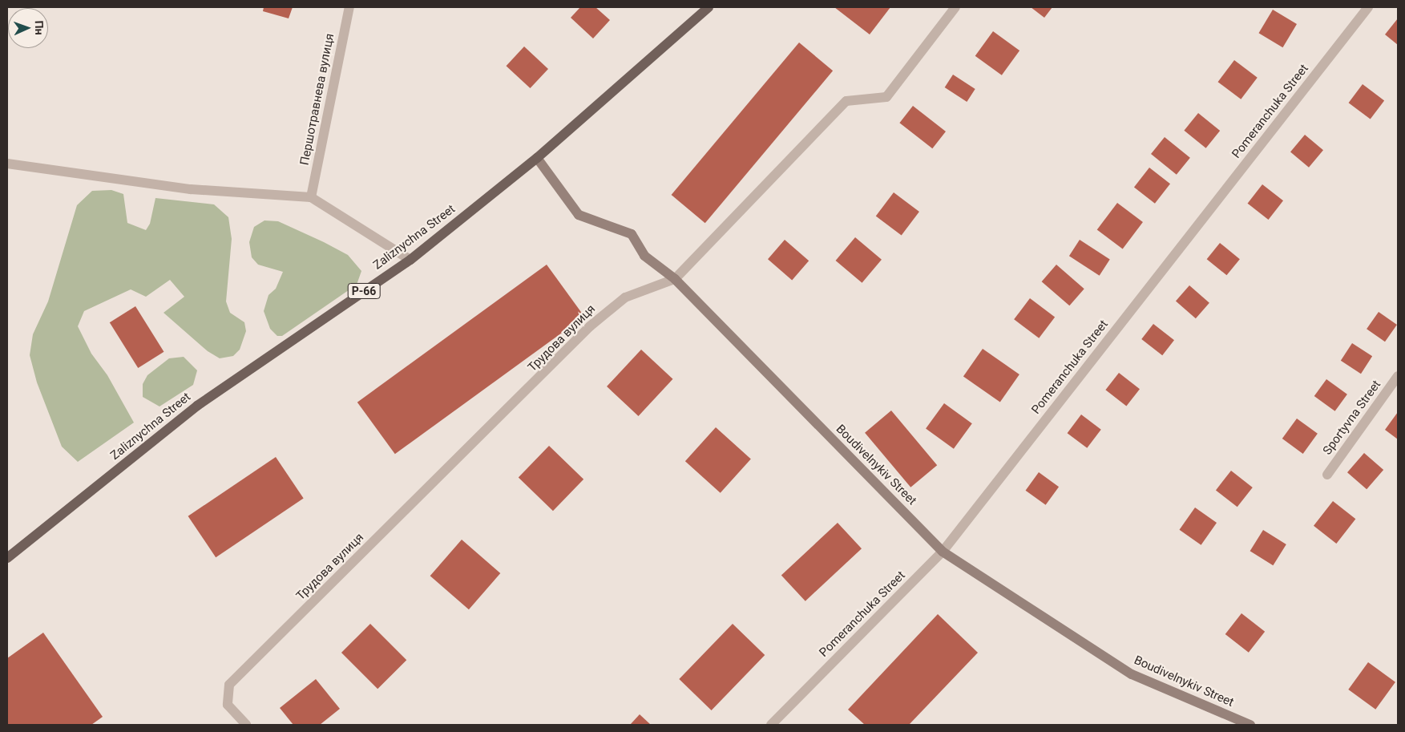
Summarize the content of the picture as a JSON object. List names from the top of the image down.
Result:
{
  "streets": {
    "main road": ["Zaliznychna Street", "Р-66"],
    "street": [
      "Першотравнева вулиця",
      "Pomeranchuka Street",
      "Трудова вулиця",
      "Sportyvna Street",
      "Boudivelnykiv Street"
    ]
  },
  "crossings": [
    ["Pomeranchuka Street", "Boudivelnykiv Street"],
    ["Zaliznychna Street", "Boudivelnykiv Street"],
    ["Трудова вулиця", "Boudivelnykiv Street"]
  ],
  "north": "right"
}
